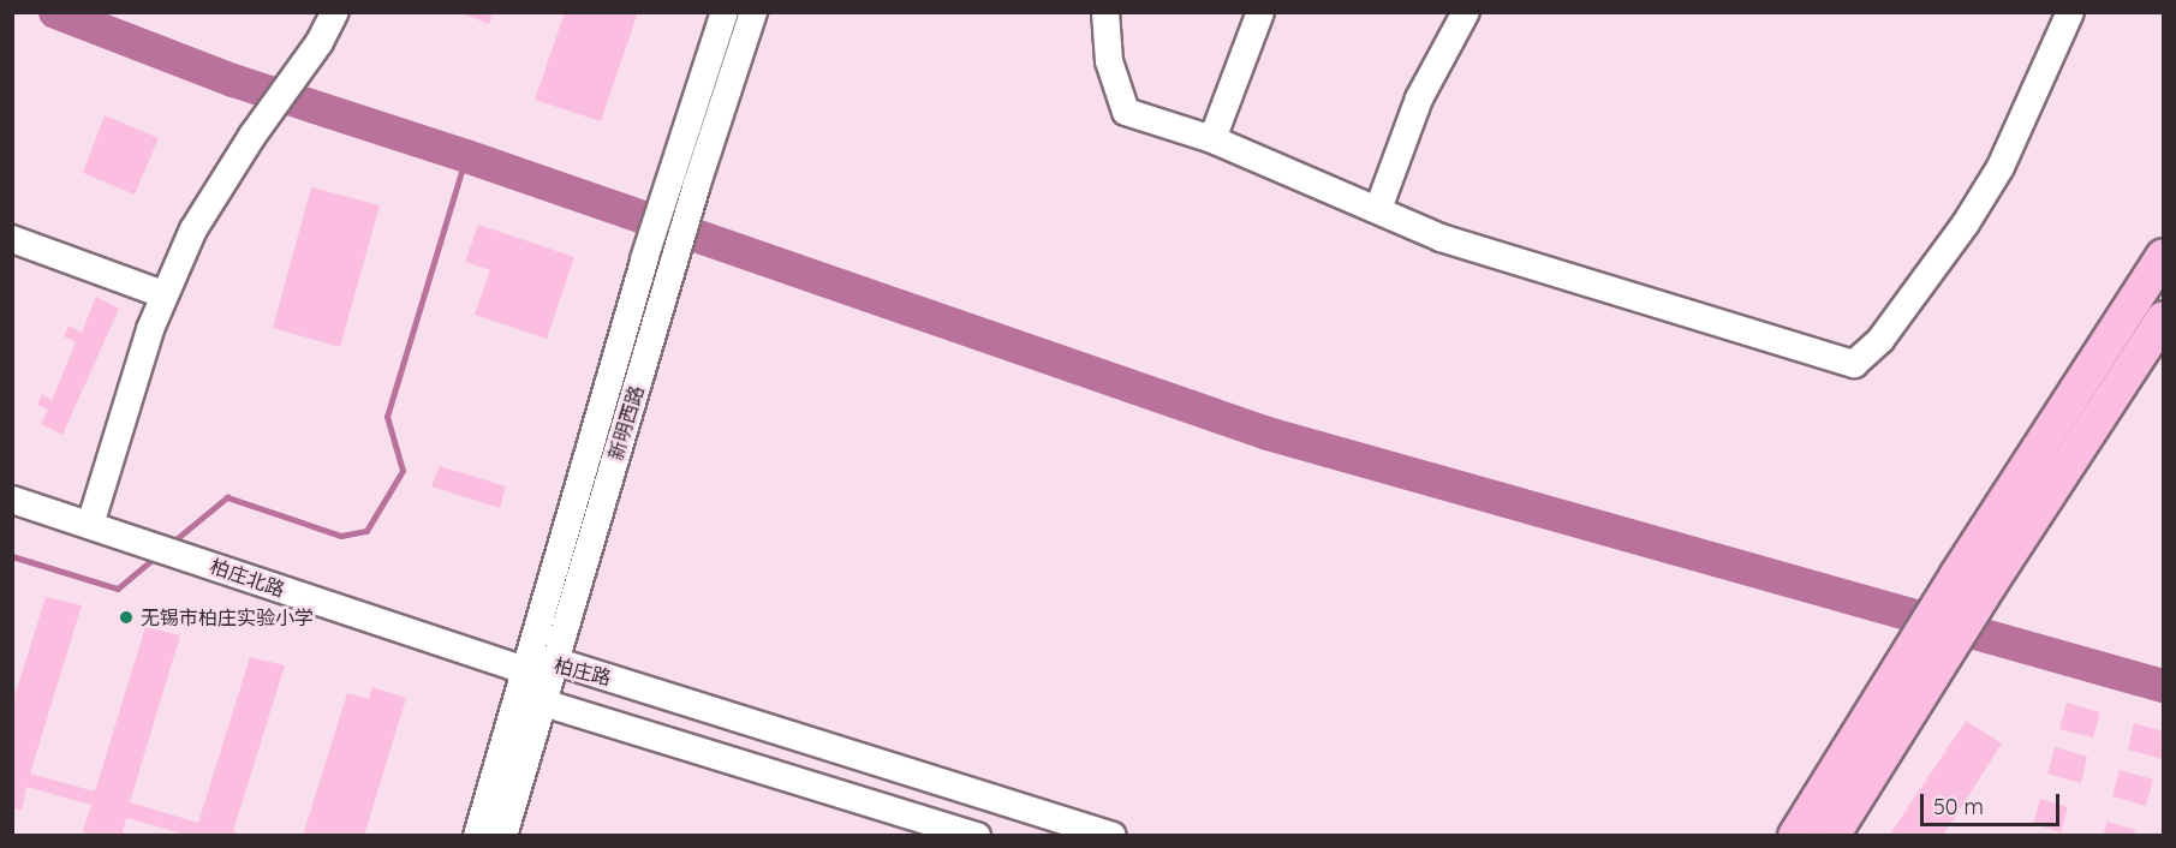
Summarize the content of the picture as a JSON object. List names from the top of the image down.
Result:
{
  "streets": {
    "street": ["新明西路", "柏庄北路", "柏庄路"]
  },
  "crossings": [
    ["新明西路", "柏庄北路"],
    ["新明西路", "柏庄路"],
    ["柏庄北路", "柏庄路"]
  ],
  "places": ["无锡市柏庄实验小学"],
  "scale_bar": "50 m"
}
